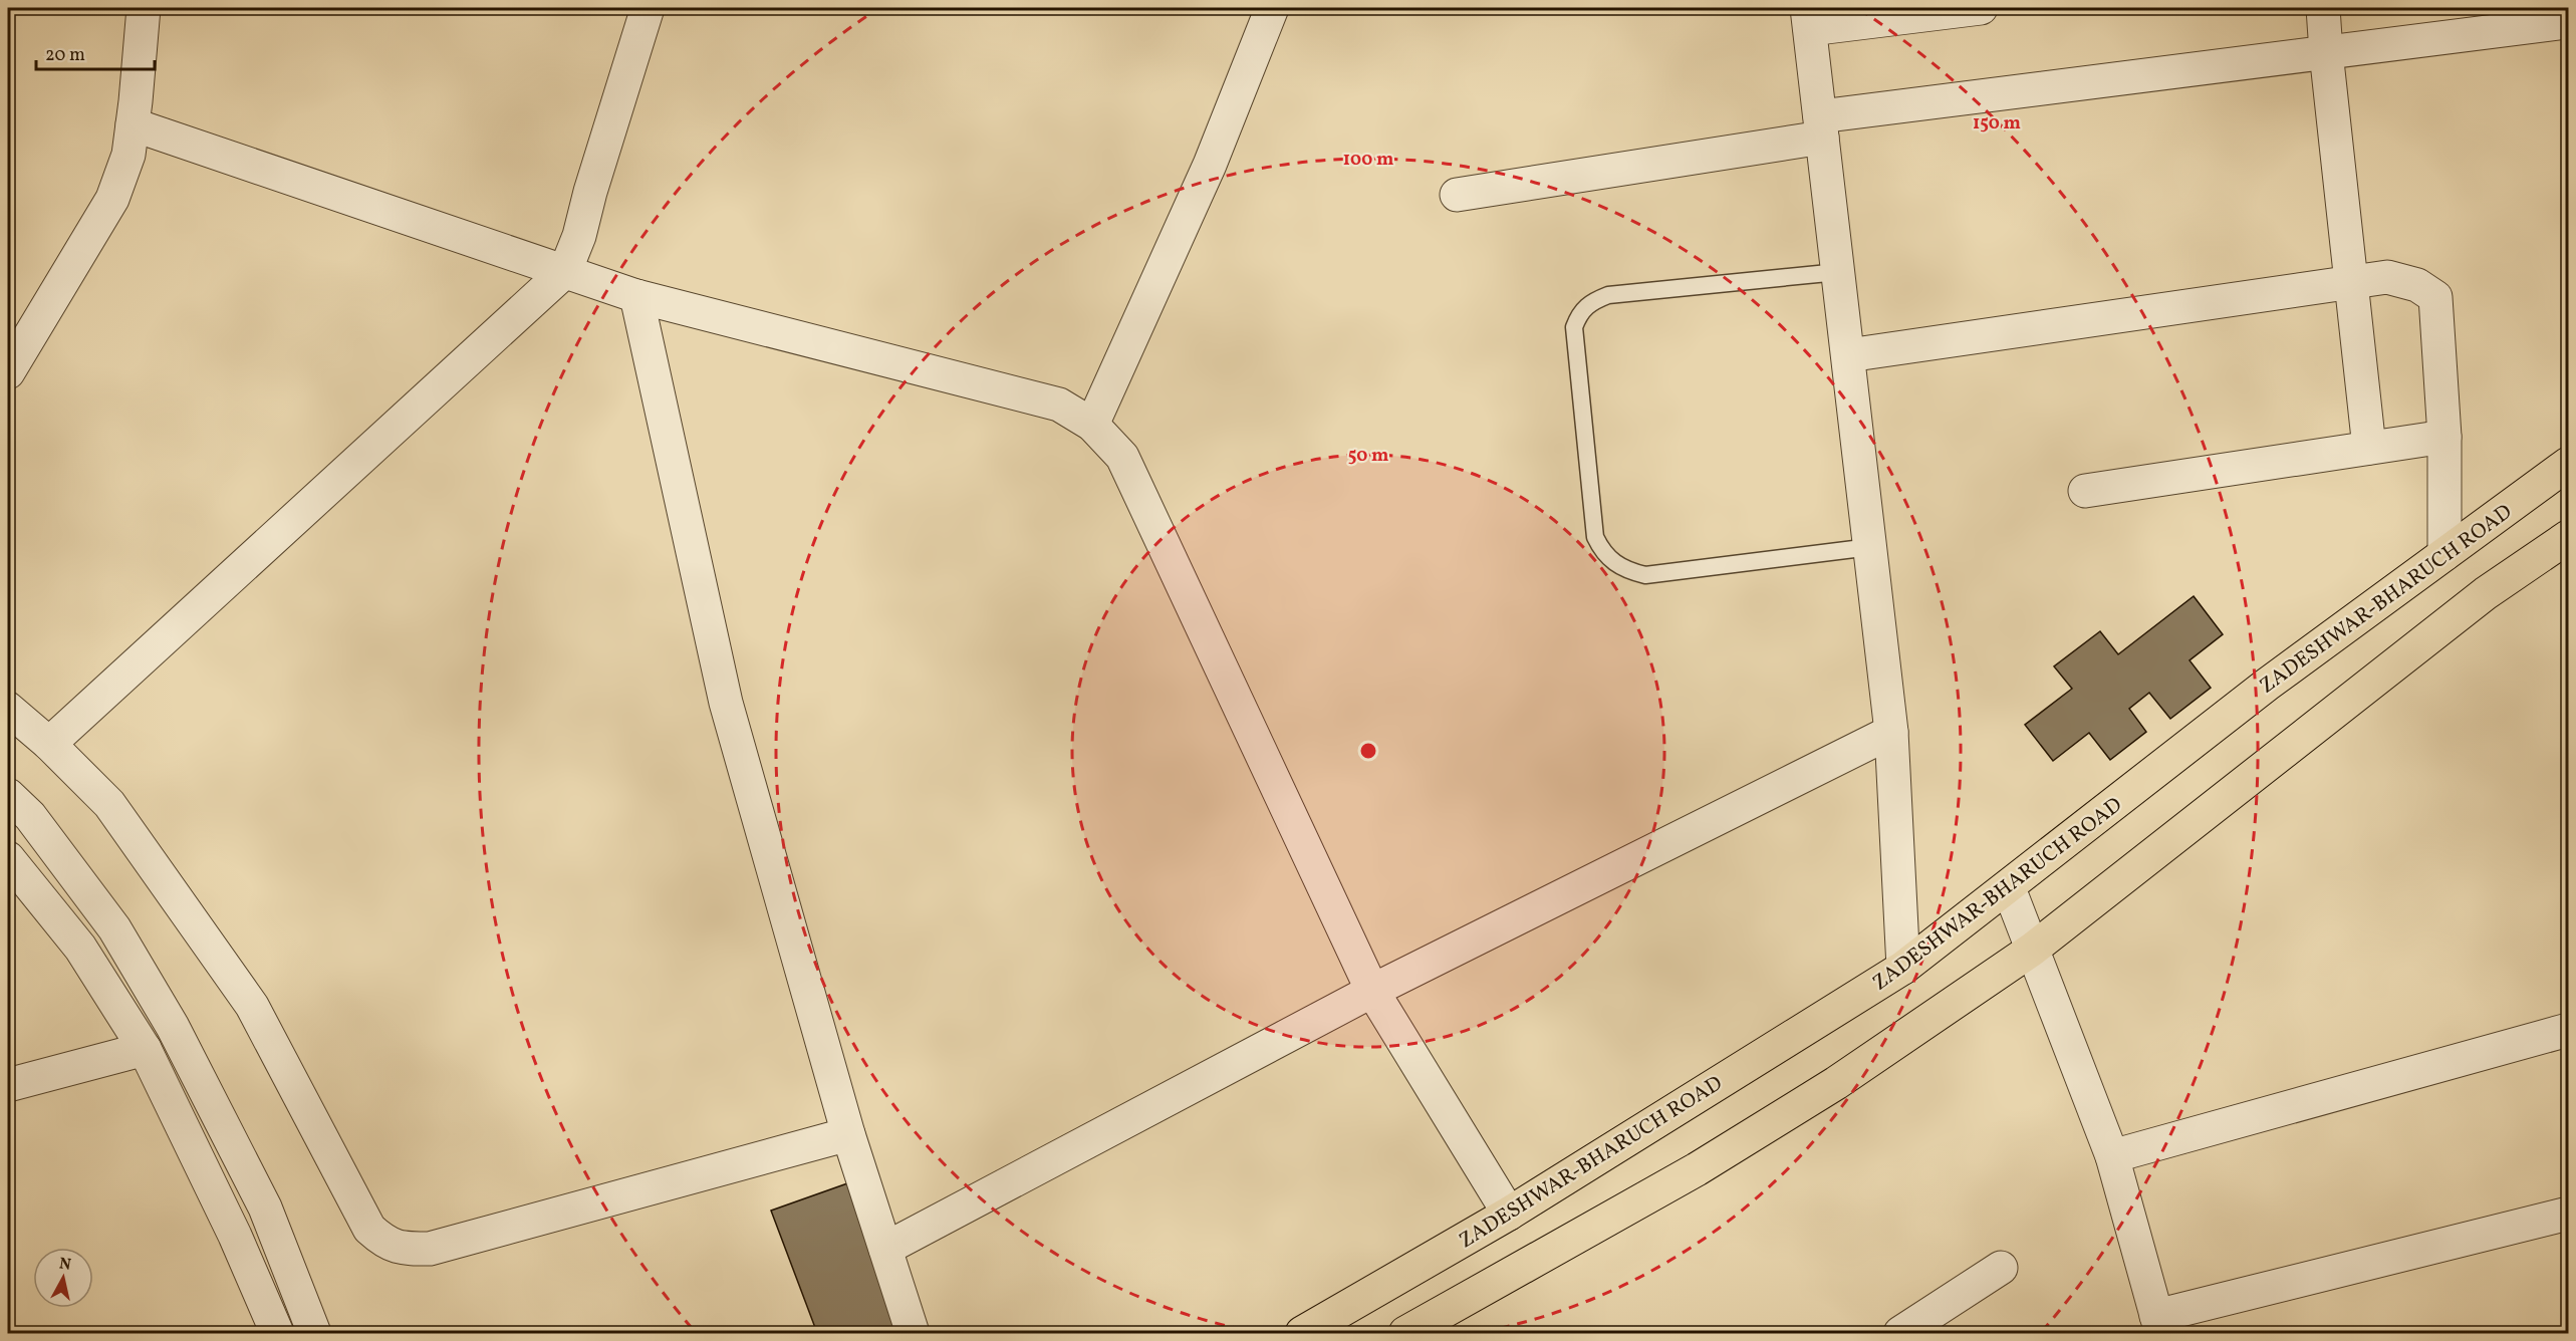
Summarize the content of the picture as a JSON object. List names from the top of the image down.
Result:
{
  "streets": {
    "main road": ["ZADESHWAR-BHARUCH ROAD"]
  },
  "scale_bar": "20 m",
  "north": "top",
  "rings": ["150 m", "100 m", "50 m"]
}
